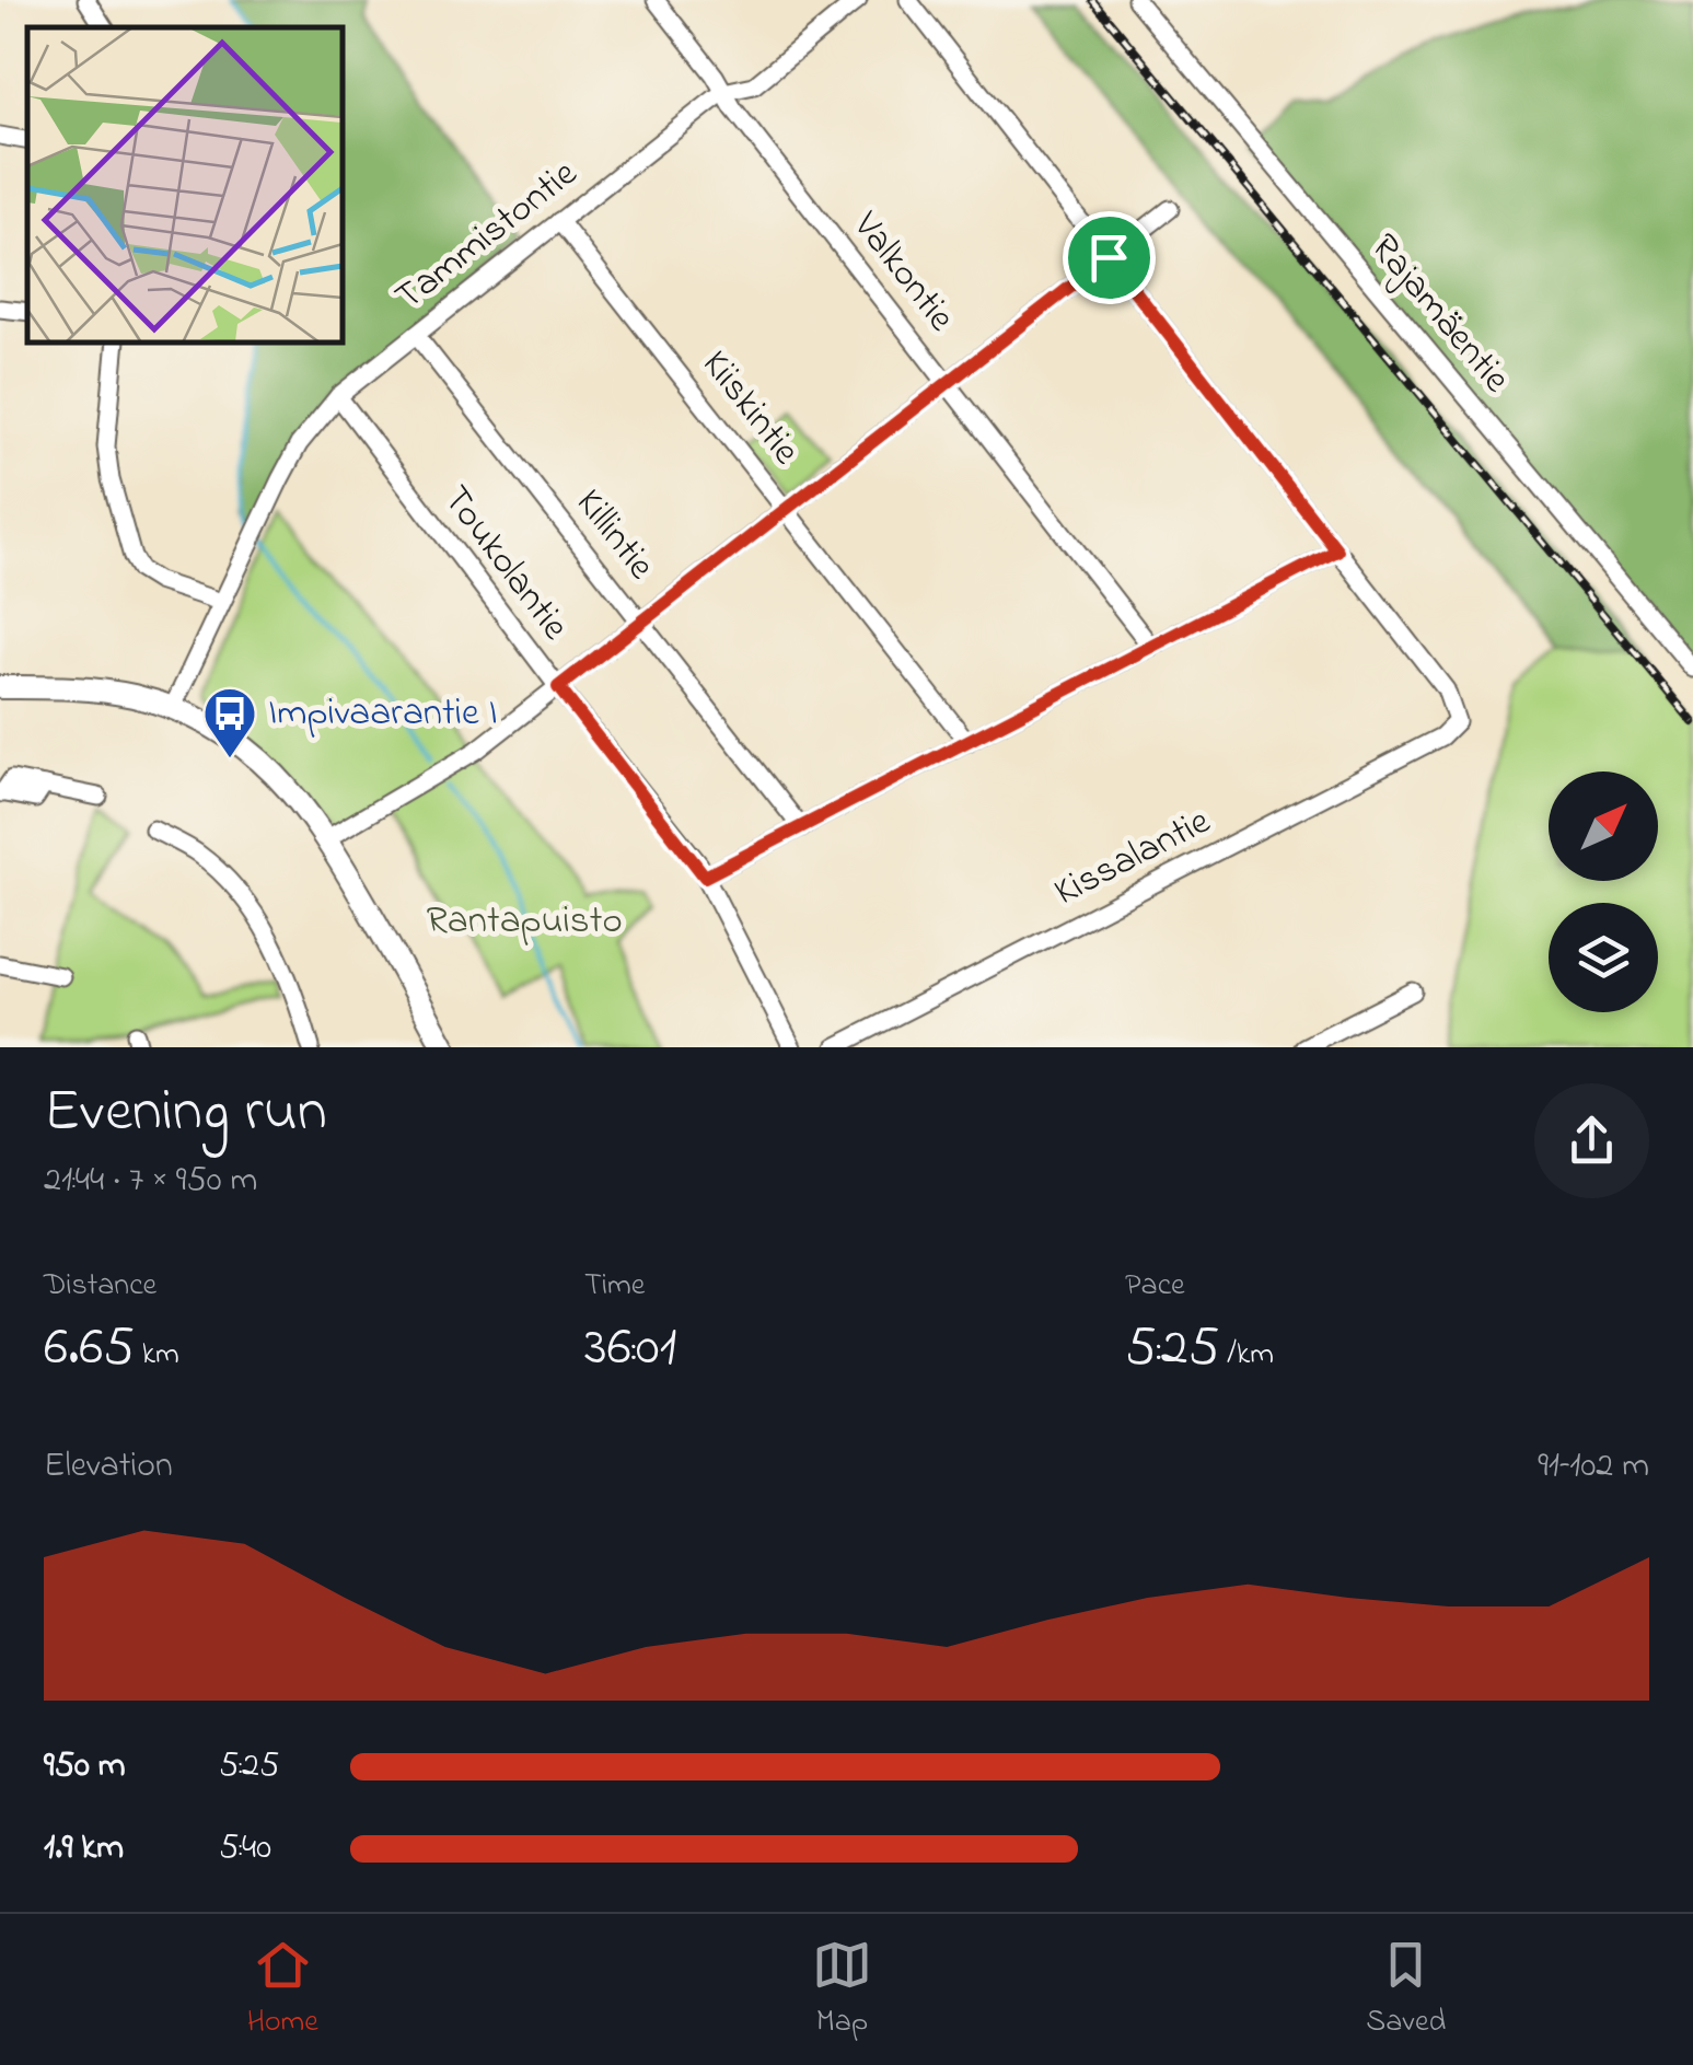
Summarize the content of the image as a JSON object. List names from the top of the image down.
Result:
{
  "streets": {
    "street": [
      "Tammistontie",
      "Valkontie",
      "Rajamäentie",
      "Kiiskintie",
      "Killintie",
      "Toukolantie",
      "Kissalantie"
    ]
  },
  "crossings": [
    ["Tammistontie", "Valkontie"],
    ["Tammistontie", "Kiiskintie"],
    ["Tammistontie", "Killintie"],
    ["Tammistontie", "Toukolantie"]
  ],
  "parks": ["Rantapuisto"],
  "places": {
    "bus stop": ["Impivaarantie I"]
  },
  "north": "top right",
  "page": {
    "heading": ["Evening run", "21:44 · 7 × 950 m"],
    "stats": [
      ["Distance", "6.65 km"],
      ["Time", "36:01"],
      ["Pace", "5:25 /km"]
    ],
    "chart": ["Elevation", "91–102 m"],
    "list": [
      {
        "name": "950 m",
        "note": "5:25"
      },
      {
        "name": "1.9 km",
        "note": "5:40"
      }
    ],
    "tabs": ["Home", "Map", "Saved"]
  }
}
